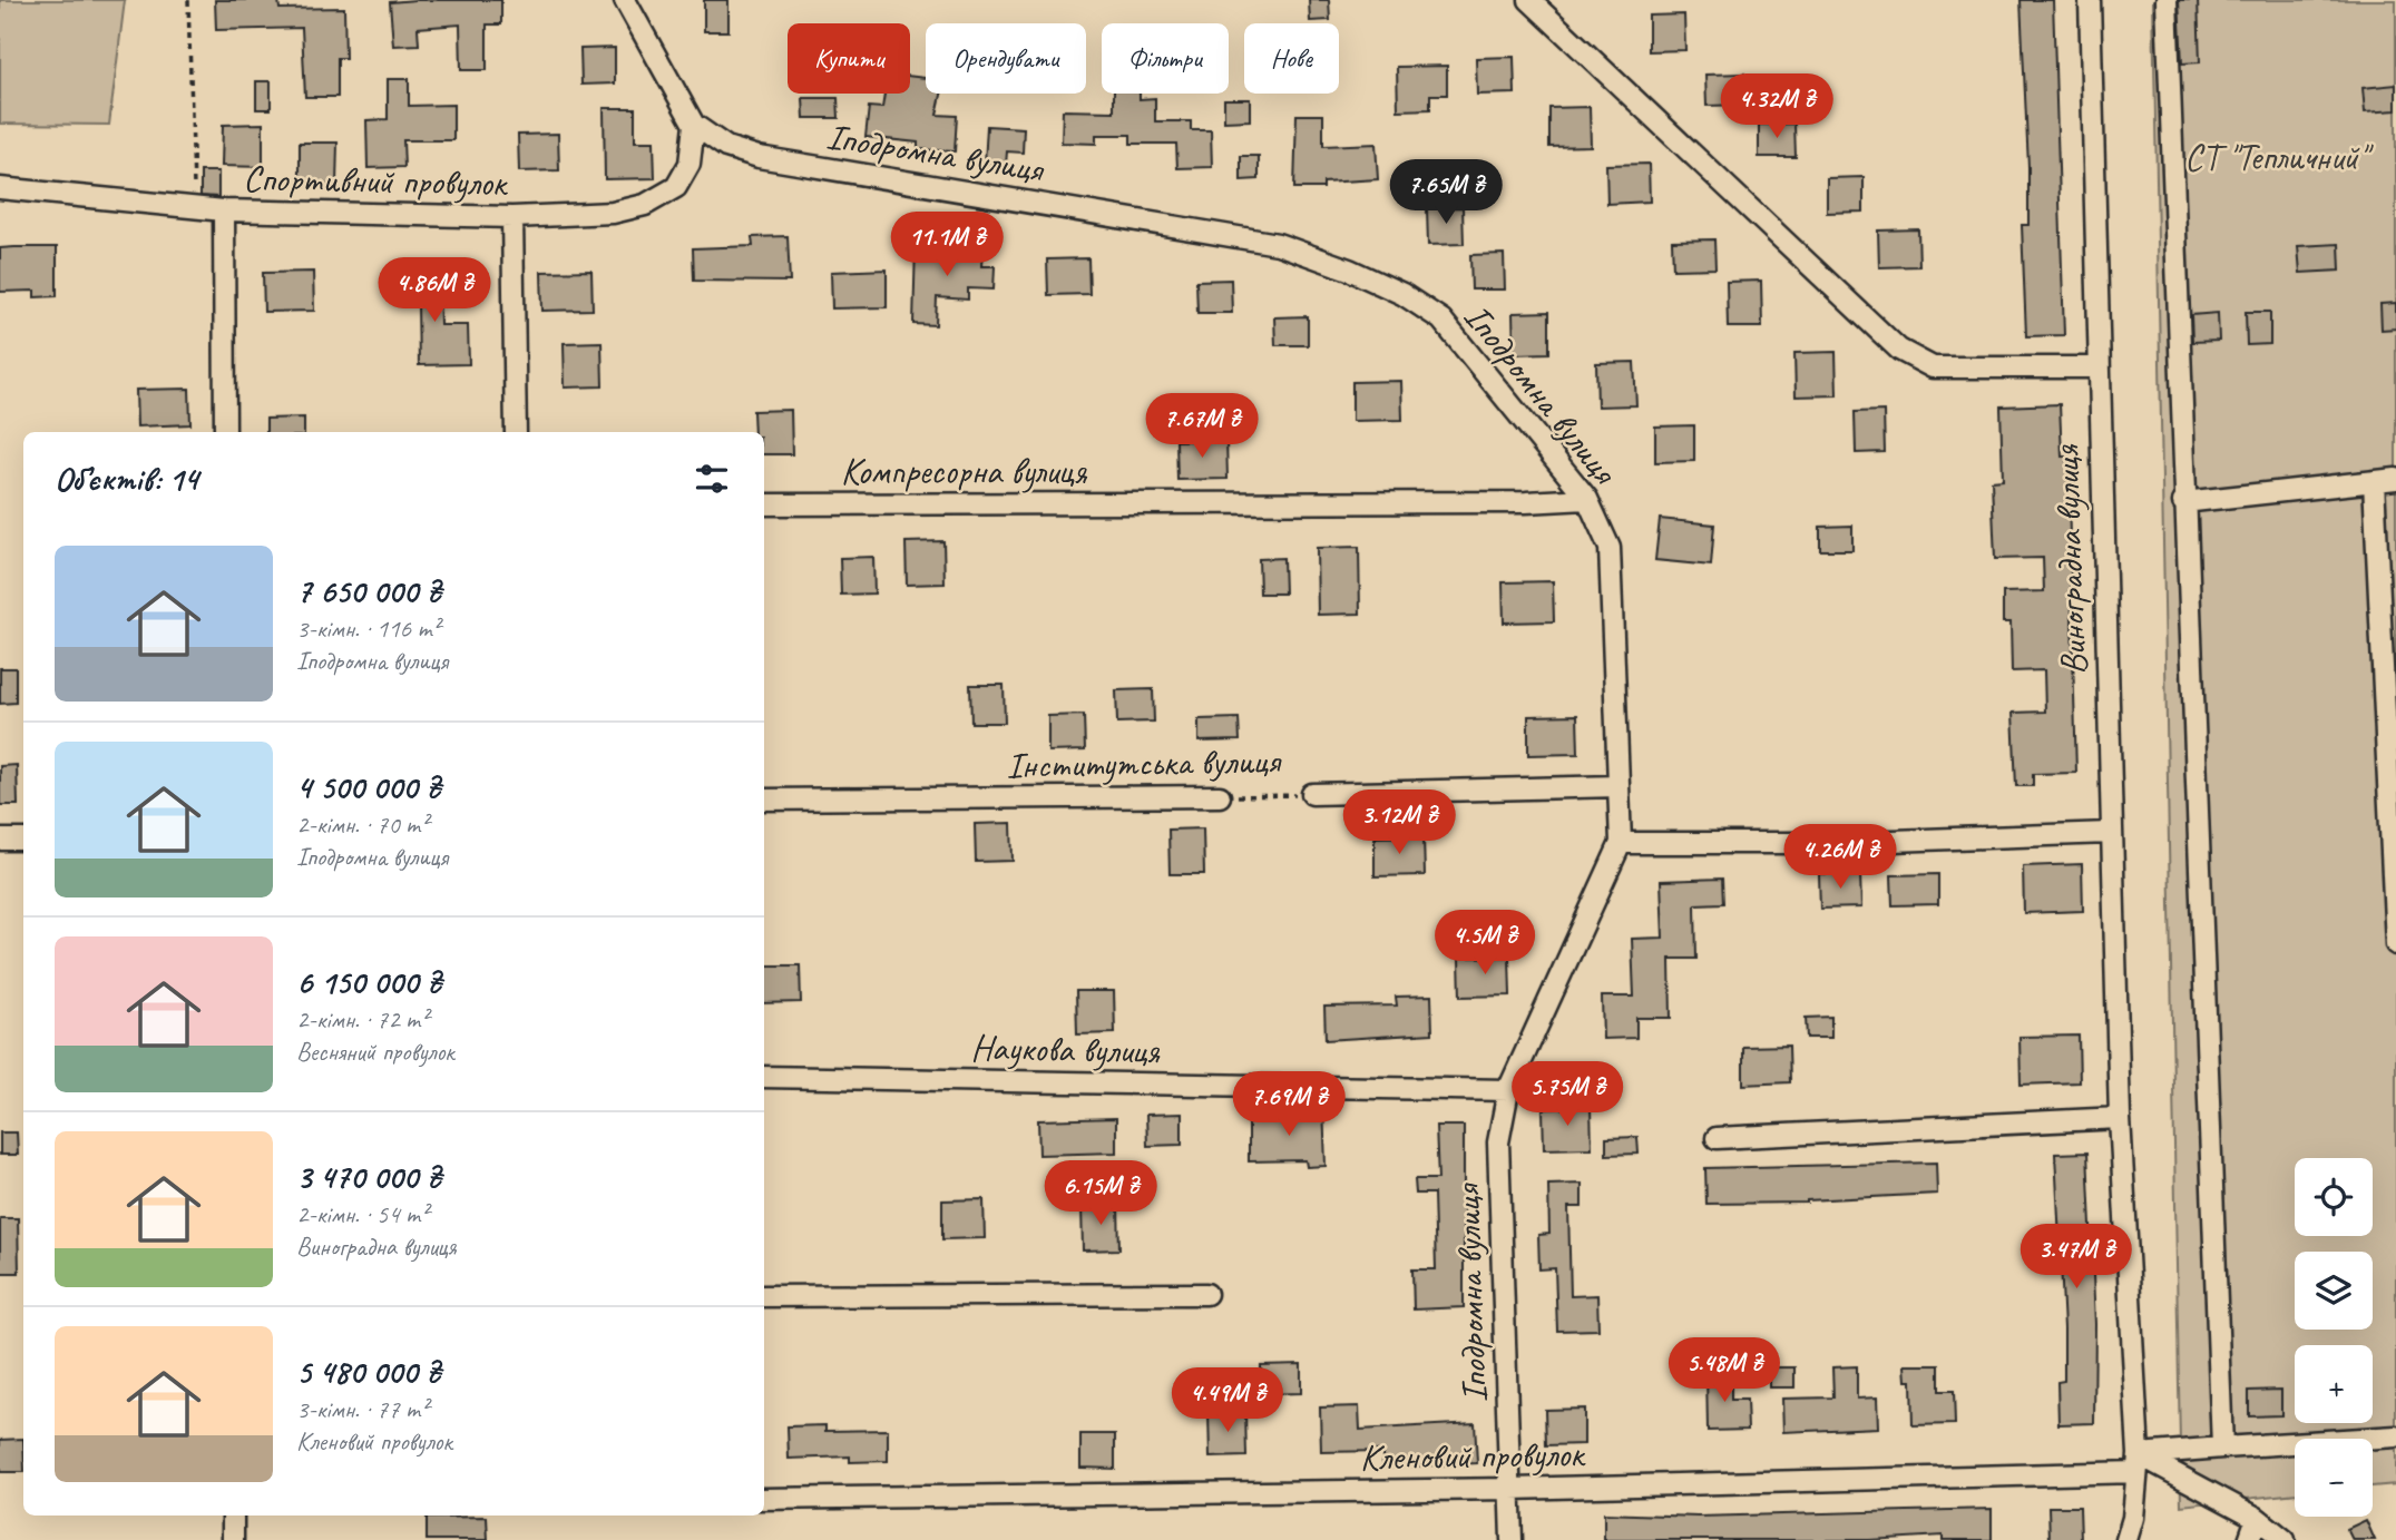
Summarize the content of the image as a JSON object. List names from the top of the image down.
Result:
{
  "streets": {
    "street": [
      "Іподромна вулиця",
      "Спортивний провулок",
      "Компресорна вулиця",
      "Виноградна вулиця",
      "Інститутська вулиця",
      "Наукова вулиця",
      "Кленовий провулок"
    ]
  },
  "crossings": [
    ["Іподромна вулиця", "Спортивний провулок"],
    ["Іподромна вулиця", "Компресорна вулиця"],
    ["Іподромна вулиця", "Інститутська вулиця"],
    ["Іподромна вулиця", "Наукова вулиця"],
    ["Іподромна вулиця", "Кленовий провулок"],
    ["Виноградна вулиця", "Кленовий провулок"]
  ],
  "parks": ["СТ \"Тепличний\""],
  "page": {
    "chip": [
      "Купити",
      "Орендувати",
      "Фільтри",
      "Нове"
    ],
    "price": [
      "4.32M ₴",
      "7.65M ₴",
      "11.1M ₴",
      "4.86M ₴",
      "7.67M ₴",
      "3.12M ₴",
      "4.26M ₴",
      "4.5M ₴",
      "5.75M ₴",
      "7.69M ₴",
      "6.15M ₴",
      "3.47M ₴",
      "5.48M ₴",
      "4.49M ₴"
    ],
    "heading": "Об’єктів: 14",
    "list": [
      {
        "name": "7 650 000 ₴",
        "note": "3-кімн. · 116 m² · Іподромна вулиця"
      },
      {
        "name": "4 500 000 ₴",
        "note": "2-кімн. · 70 m² · Іподромна вулиця"
      },
      {
        "name": "6 150 000 ₴",
        "note": "2-кімн. · 72 m² · Весняний провулок"
      },
      {
        "name": "3 470 000 ₴",
        "note": "2-кімн. · 54 m² · Виноградна вулиця"
      },
      {
        "name": "5 480 000 ₴",
        "note": "3-кімн. · 77 m² · Кленовий провулок"
      }
    ],
    "map_buttons": ["+", "−"]
  }
}
